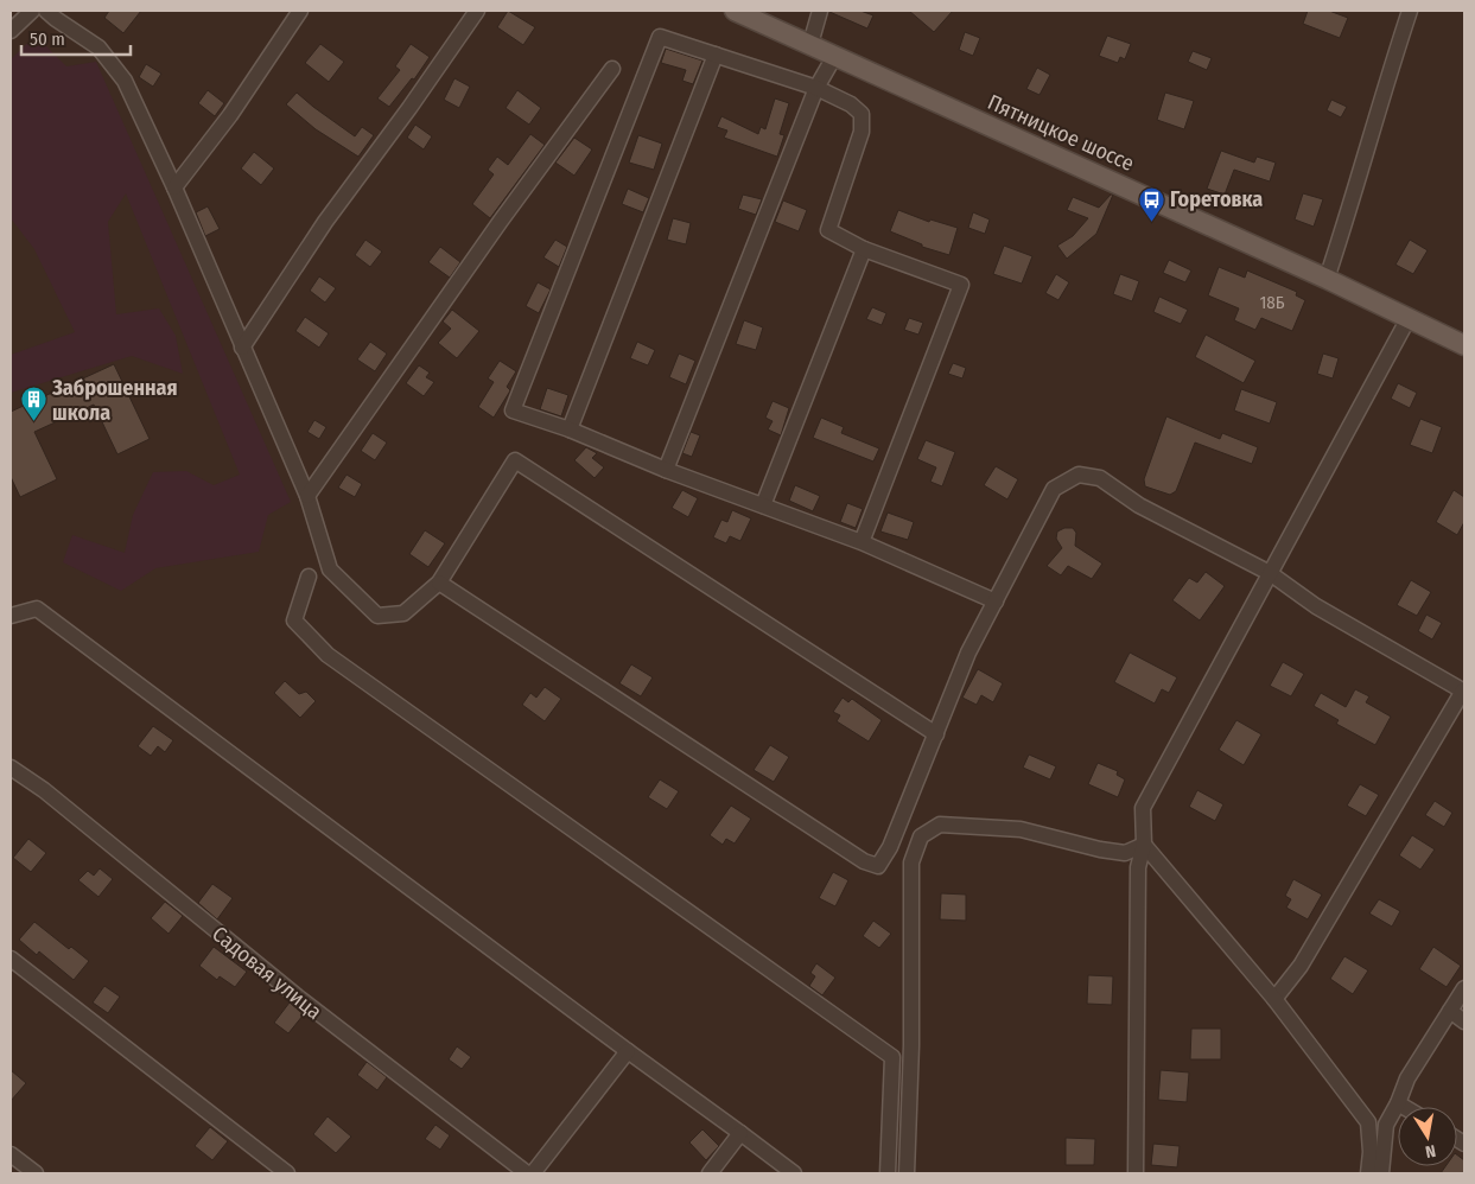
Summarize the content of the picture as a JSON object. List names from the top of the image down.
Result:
{
  "streets": {
    "main road": ["Пятницкое шоссе"],
    "street": ["Садовая улица"]
  },
  "places": {
    "bus stop": ["Горетовка"],
    "building": ["Заброшенная школа"]
  },
  "house_numbers": ["18Б"],
  "scale_bar": "50 m",
  "north": "bottom"
}
